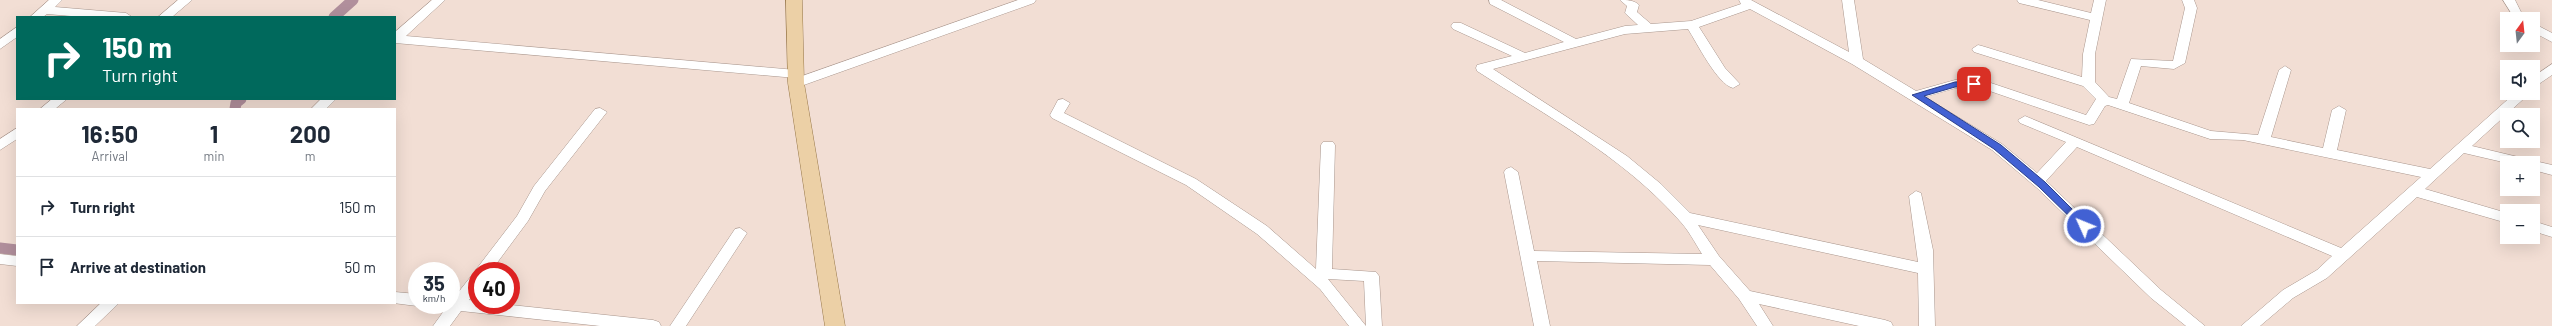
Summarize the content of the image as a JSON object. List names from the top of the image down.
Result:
{
  "north": "top",
  "page": {
    "map_buttons": ["+", "−"],
    "turn": ["150 m", "Turn right"],
    "eta": [
      "16:50",
      "Arrival",
      "1",
      "min",
      "200",
      "m"
    ],
    "list": [
      {
        "name": "Turn right",
        "value": "150 m"
      },
      {
        "name": "Arrive at destination",
        "value": "50 m"
      }
    ],
    "speed": "35 km/h",
    "limit": "40"
  }
}
